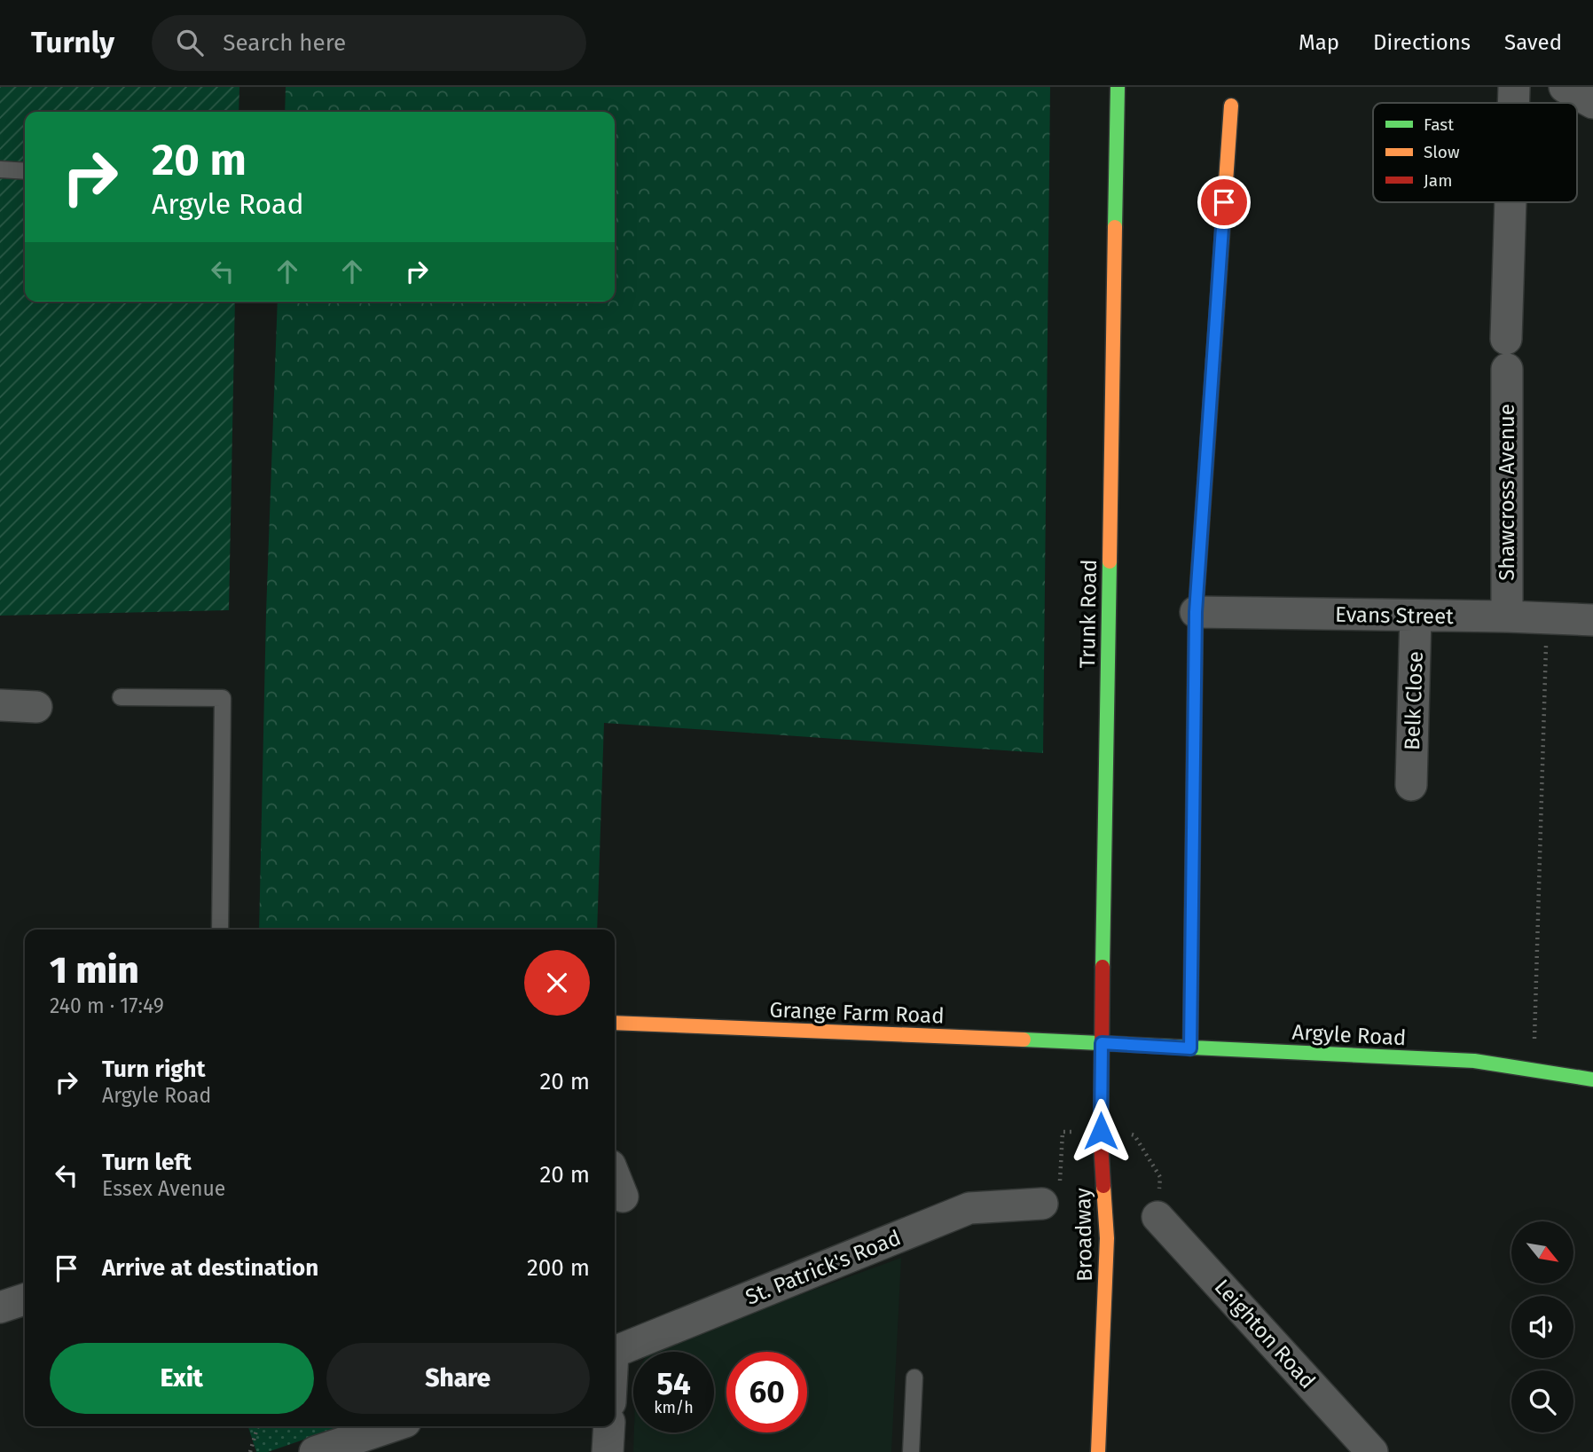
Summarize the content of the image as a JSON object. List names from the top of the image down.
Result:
{
  "streets": {
    "street": [
      "Shawcross Avenue",
      "Trunk Road",
      "Evans Street",
      "Belk Close",
      "Grange Farm Road",
      "Argyle Road",
      "Broadway",
      "St. Patrick's Road",
      "Leighton Road"
    ]
  },
  "crossings": [
    ["Shawcross Avenue", "Evans Street"],
    ["Trunk Road", "Grange Farm Road"],
    ["Trunk Road", "Argyle Road"],
    ["Trunk Road", "Broadway"],
    ["Evans Street", "Belk Close"],
    ["Grange Farm Road", "Argyle Road"]
  ],
  "legend": ["Fast", "Slow", "Jam"],
  "north": "bottom right",
  "page": {
    "header": "Turnly",
    "search": "Search here",
    "nav": ["Map", "Directions", "Saved"],
    "turn": ["20 m", "Argyle Road"],
    "heading": ["1 min", "240 m · 17:49"],
    "list": [
      {
        "name": "Turn right",
        "note": "Argyle Road",
        "value": "20 m"
      },
      {
        "name": "Turn left",
        "note": "Essex Avenue",
        "value": "20 m"
      },
      {
        "name": "Arrive at destination",
        "value": "200 m"
      }
    ],
    "buttons": ["Exit", "Share"],
    "speed": "54 km/h",
    "limit": "60"
  }
}
